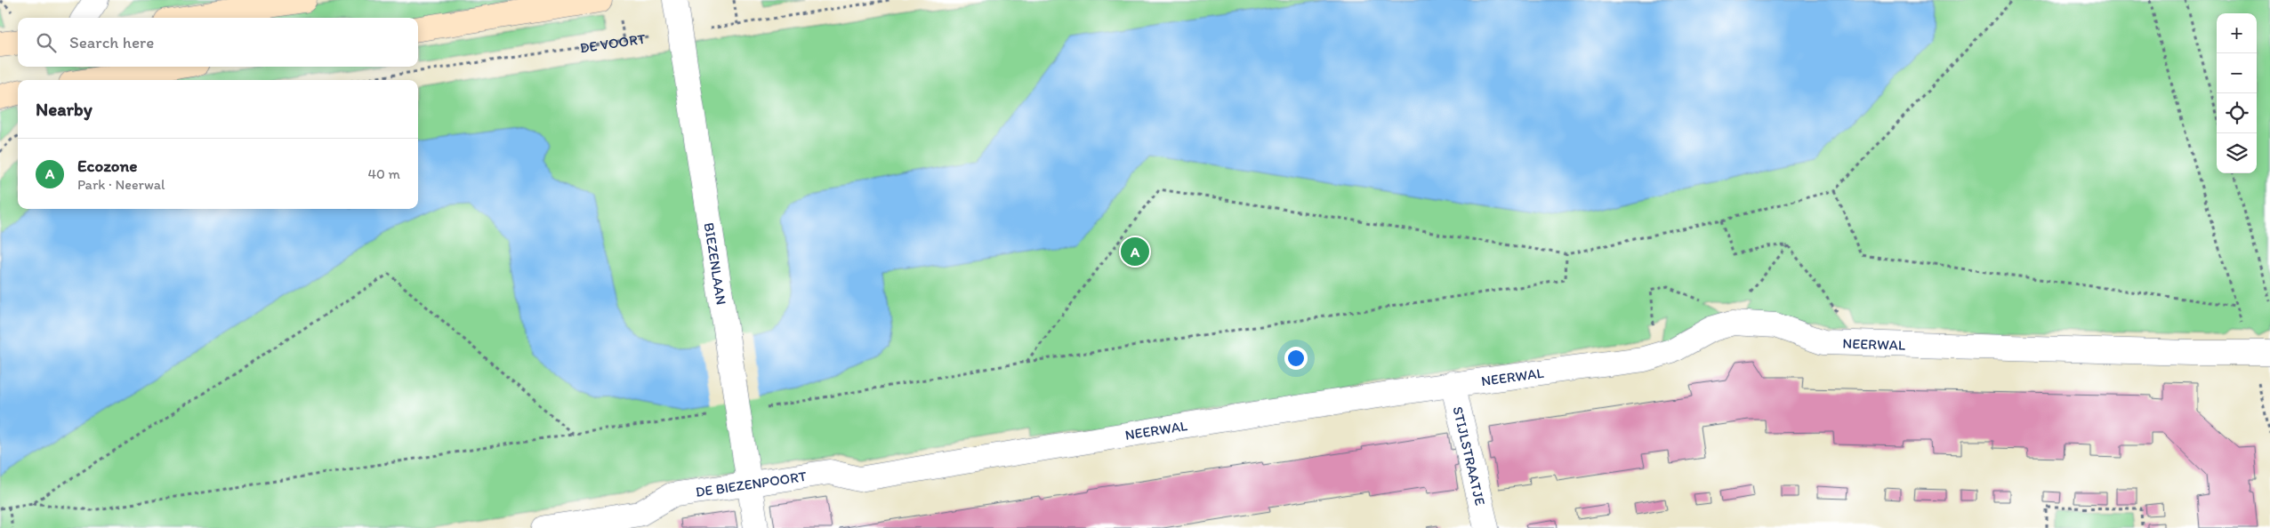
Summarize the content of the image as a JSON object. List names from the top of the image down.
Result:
{
  "streets": {
    "street": [
      "BIEZENLAAN",
      "NEERWAL",
      "STIJLSTRAATJE",
      "DE BIEZENPOORT"
    ],
    "path": ["DE VOORT"]
  },
  "crossings": [
    ["DE VOORT", "BIEZENLAAN"],
    ["BIEZENLAAN", "DE BIEZENPOORT"],
    ["NEERWAL", "STIJLSTRAATJE"],
    ["NEERWAL", "DE BIEZENPOORT"]
  ],
  "page": {
    "map_buttons": ["+", "−"],
    "search": "Search here",
    "heading": "Nearby",
    "list": [
      {
        "mark": "A",
        "name": "Ecozone",
        "note": "Park · Neerwal",
        "value": "40 m"
      }
    ],
    "pins": "A"
  }
}
